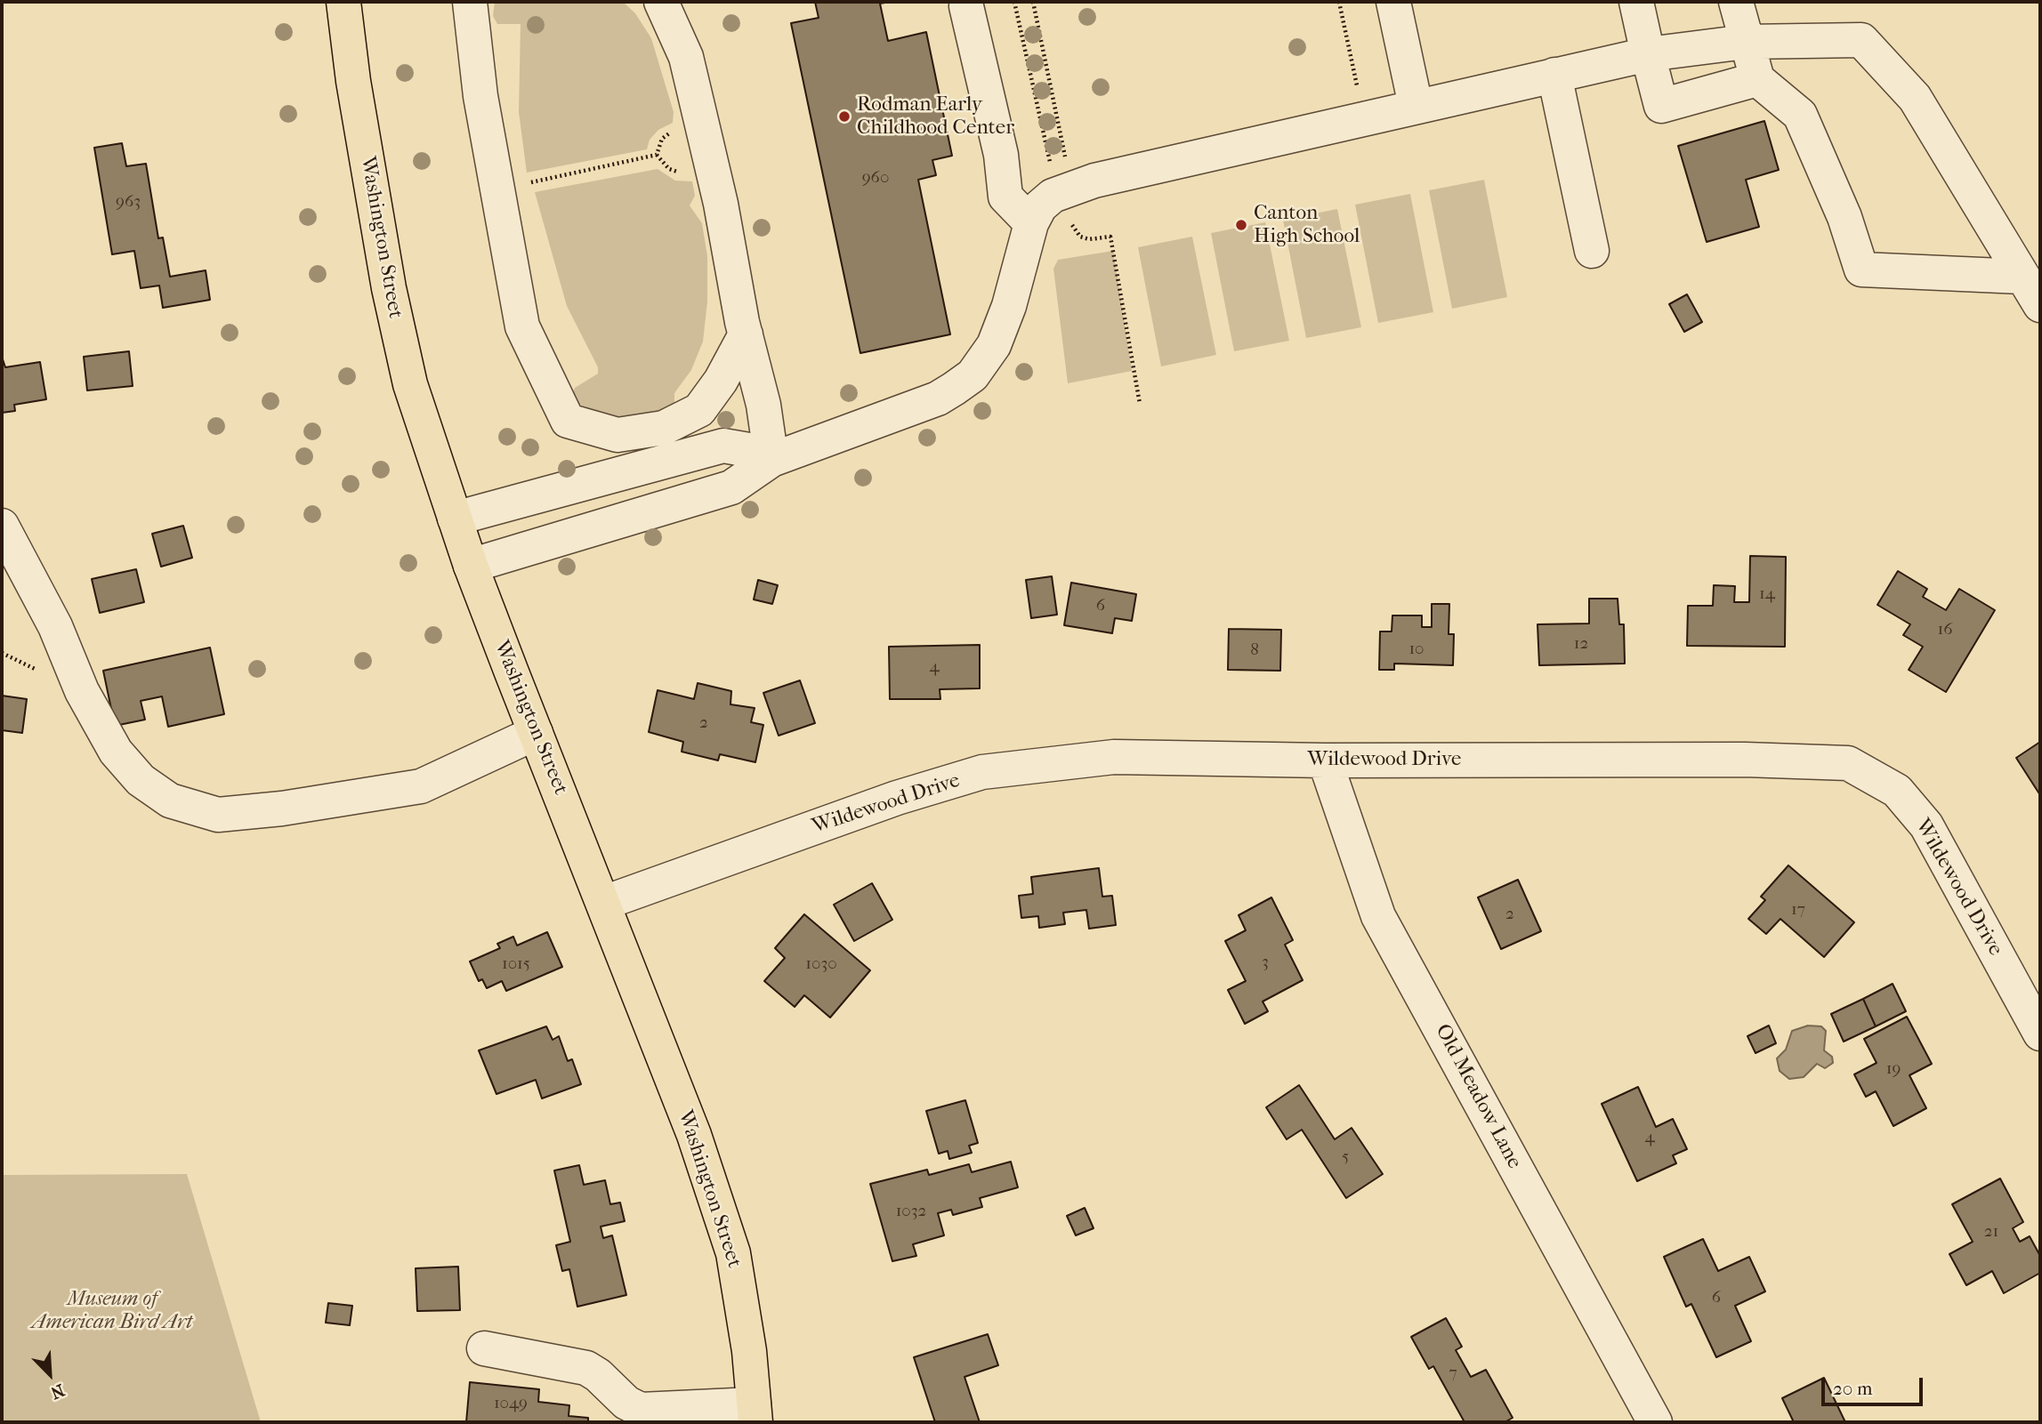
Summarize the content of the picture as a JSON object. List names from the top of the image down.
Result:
{
  "streets": {
    "main road": ["Washington Street"],
    "street": ["Wildewood Drive", "Old Meadow Lane"]
  },
  "crossings": [
    ["Washington Street", "Wildewood Drive"],
    ["Wildewood Drive", "Old Meadow Lane"]
  ],
  "parks": ["Museum of American Bird Art"],
  "places": ["Rodman Early Childhood Center", "Canton High School"],
  "house_numbers": [
    "960",
    "963",
    "14",
    "6",
    "16",
    "12",
    "10",
    "8",
    "4",
    "2",
    "17",
    "2",
    "3",
    "1015",
    "1030",
    "19",
    "4",
    "5",
    "1032",
    "21",
    "6",
    "7",
    "1049"
  ],
  "scale_bar": "20 m",
  "north": "bottom right"
}
